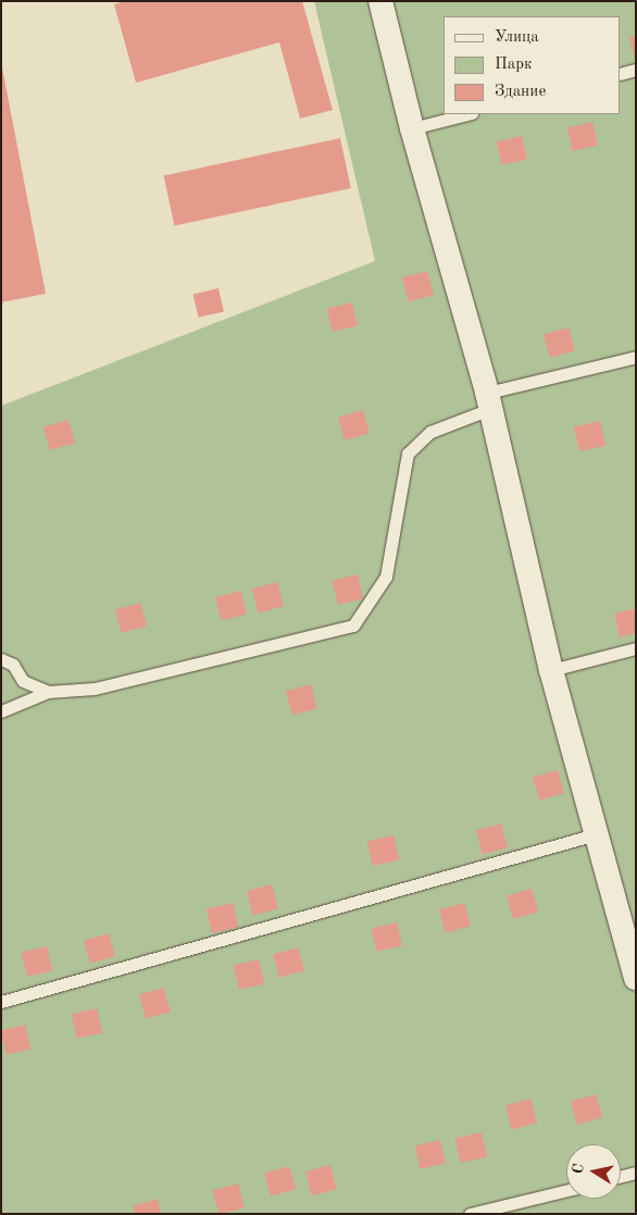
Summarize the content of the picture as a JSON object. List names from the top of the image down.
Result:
{
  "legend": ["Улица", "Парк", "Здание"],
  "north": "left"
}
